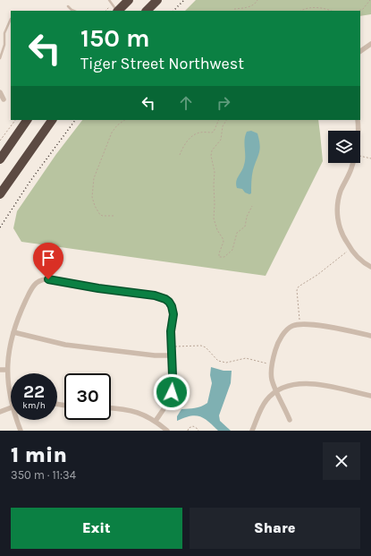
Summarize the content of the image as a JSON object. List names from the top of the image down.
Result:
{
  "page": {
    "turn": ["150 m", "Tiger Street Northwest"],
    "speed": "22 km/h",
    "limit": "30",
    "heading": ["1 min", "350 m · 11:34"],
    "buttons": ["Exit", "Share"]
  }
}
